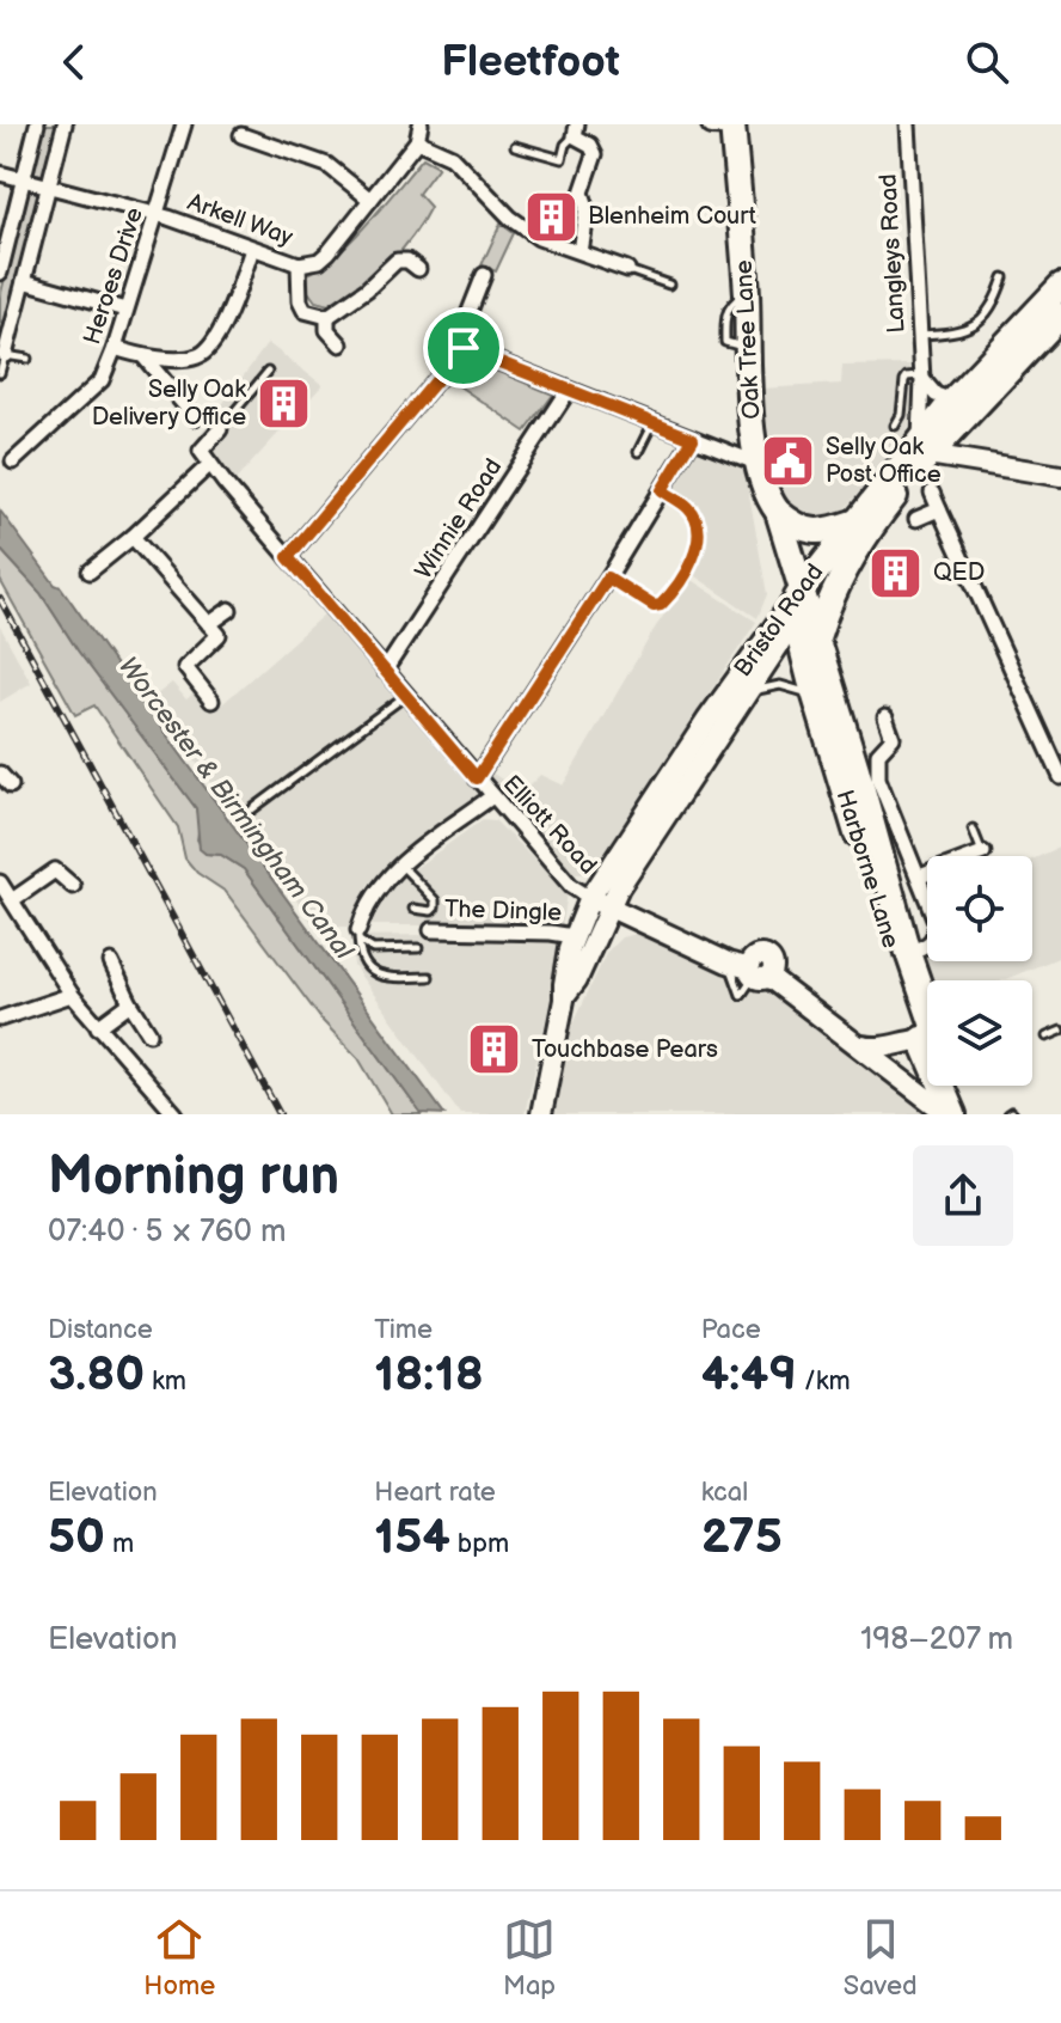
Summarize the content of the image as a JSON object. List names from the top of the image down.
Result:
{
  "streets": {
    "highway": ["Oak Tree Lane", "Bristol Road", "Harborne Lane"],
    "street": [
      "Arkell Way",
      "Langleys Road",
      "Heroes Drive",
      "Winnie Road",
      "Elliott Road",
      "The Dingle"
    ]
  },
  "crossings": [
    ["Arkell Way", "Heroes Drive"],
    ["Langleys Road", "Bristol Road"],
    ["Oak Tree Lane", "Bristol Road"],
    ["Oak Tree Lane", "Harborne Lane"],
    ["Winnie Road", "Elliott Road"],
    ["Bristol Road", "Elliott Road"],
    ["Bristol Road", "Harborne Lane"],
    ["Bristol Road", "The Dingle"]
  ],
  "water": ["Worcester & Birmingham Canal"],
  "places": {
    "building": [
      "Blenheim Court",
      "Selly Oak Delivery Office",
      "QED",
      "Touchbase Pears"
    ],
    "public building": ["Selly Oak Post Office"]
  },
  "page": {
    "header": "Fleetfoot",
    "heading": ["Morning run", "07:40 · 5 × 760 m"],
    "stats": [
      ["Distance", "3.80 km"],
      ["Time", "18:18"],
      ["Pace", "4:49 /km"],
      ["Elevation", "50 m"],
      ["Heart rate", "154 bpm"],
      ["kcal", "275"]
    ],
    "chart": ["Elevation", "198–207 m"],
    "tabs": ["Home", "Map", "Saved"]
  }
}
